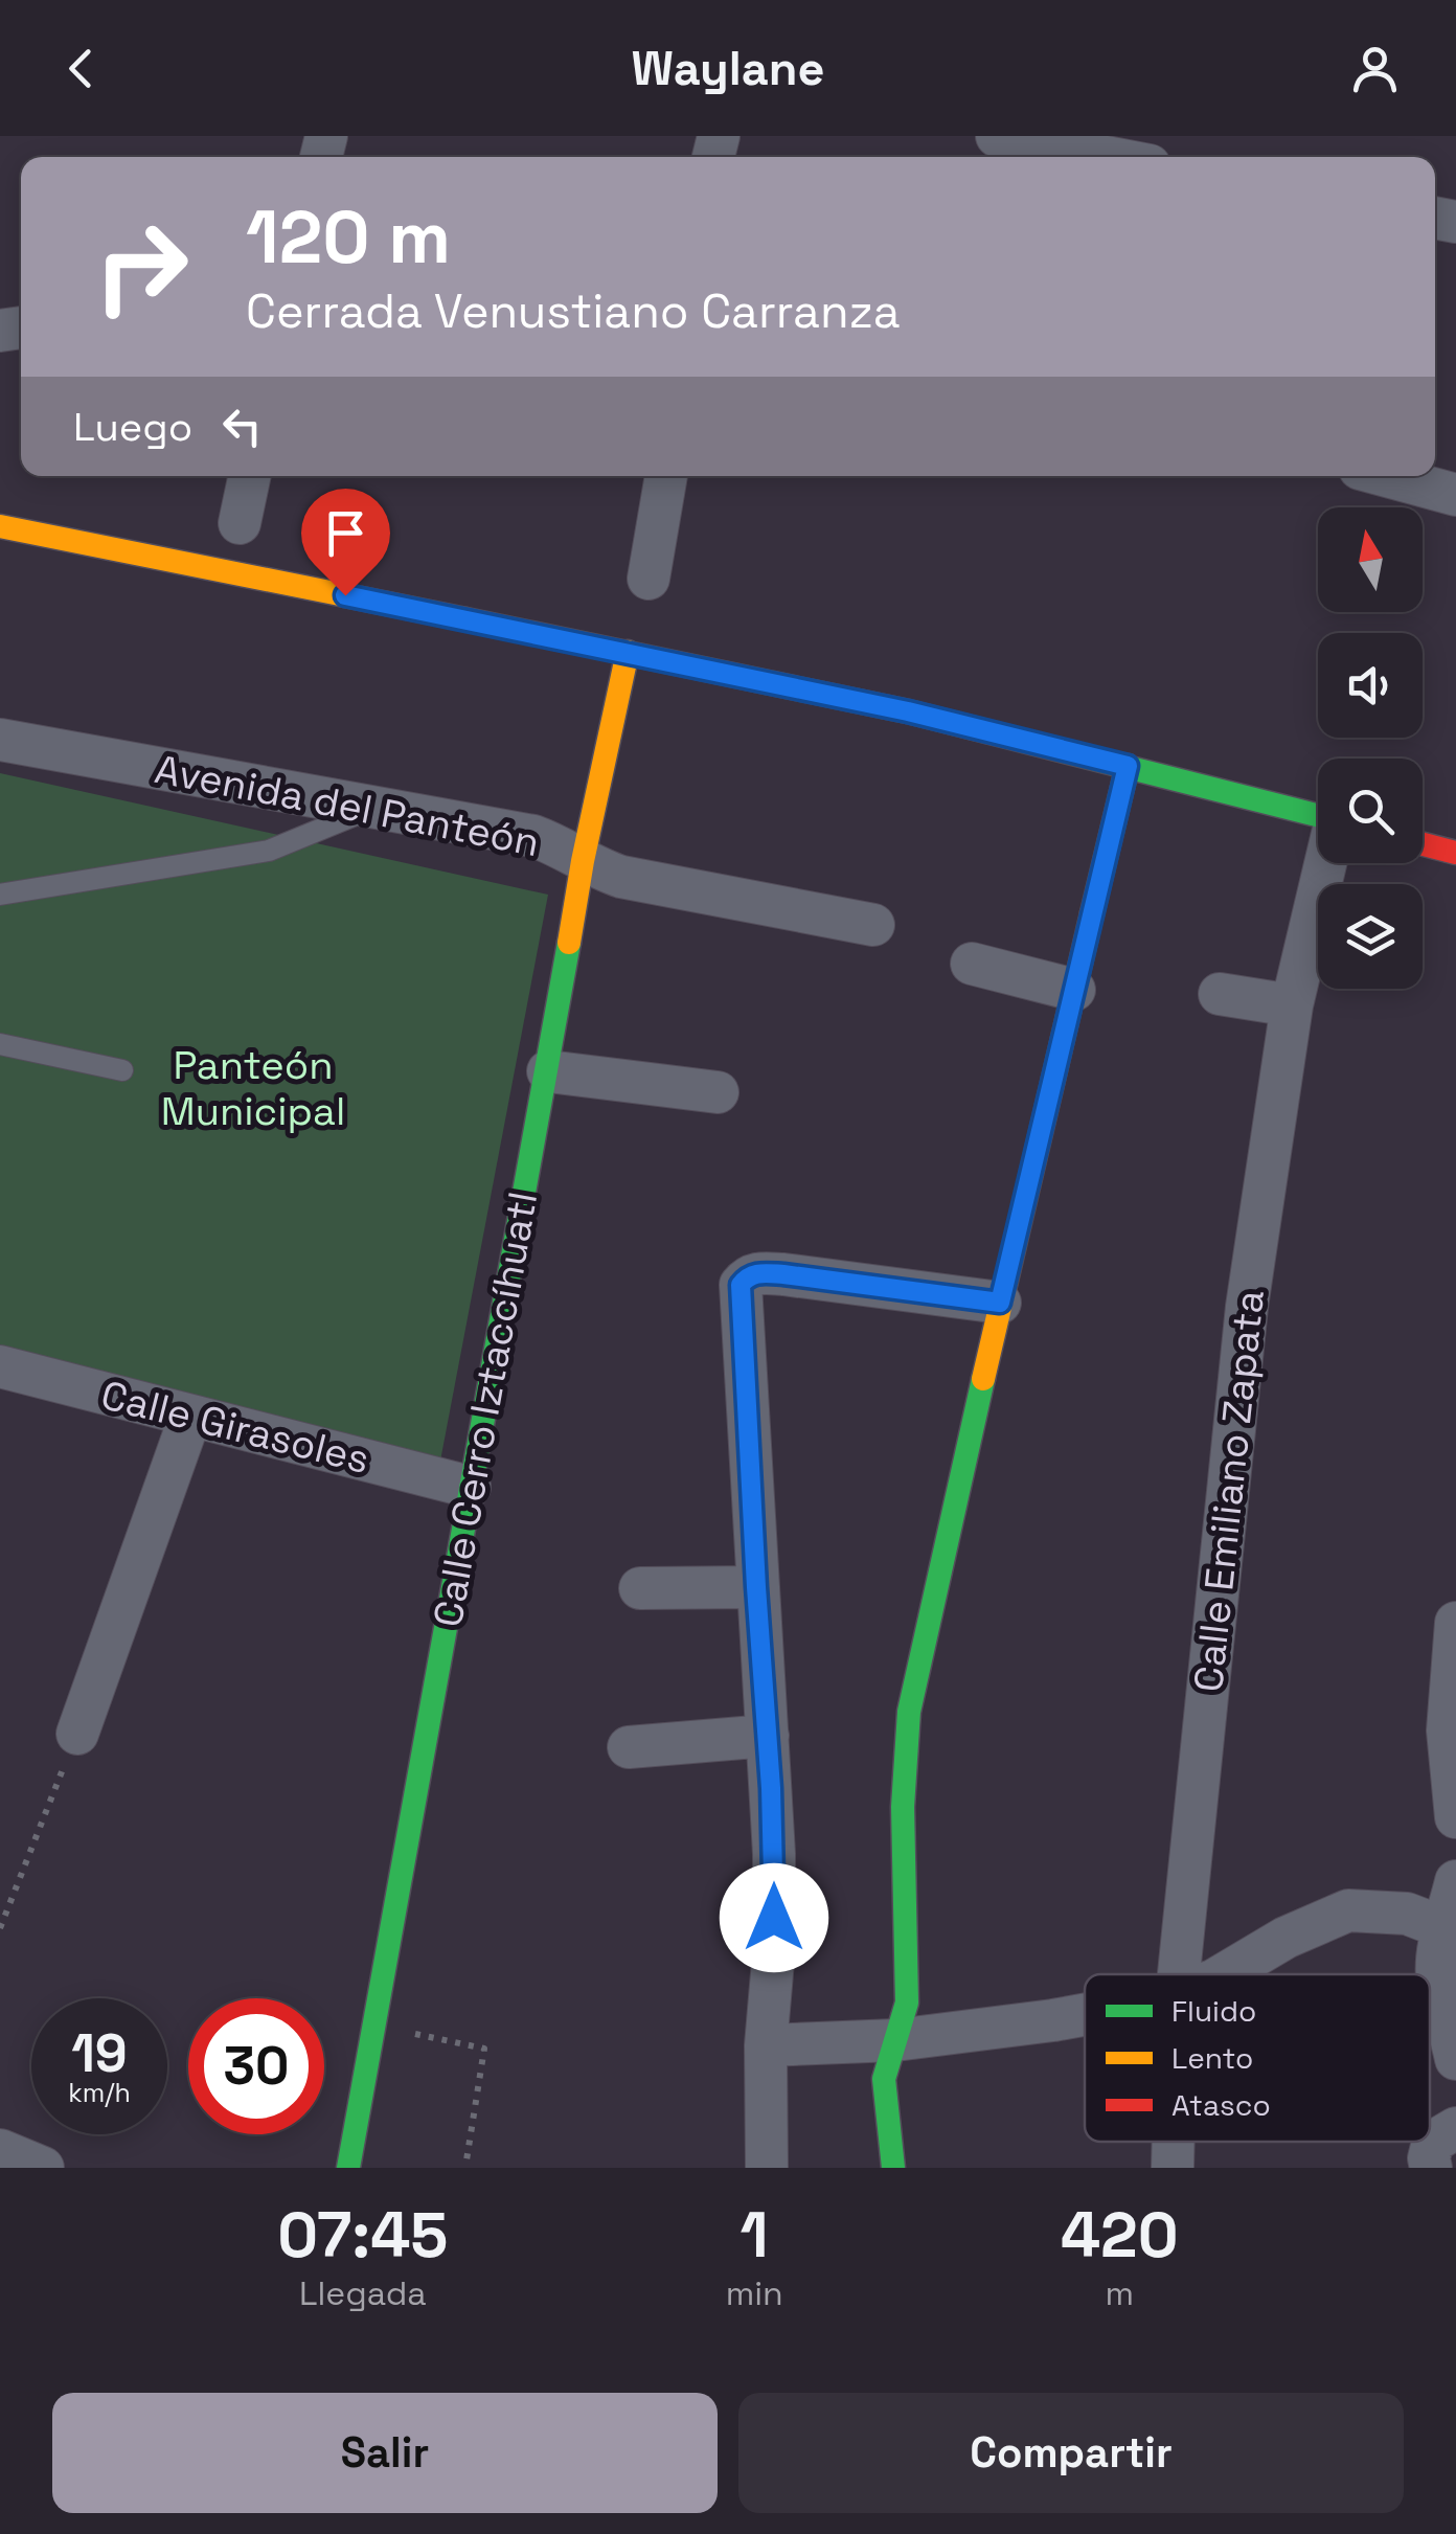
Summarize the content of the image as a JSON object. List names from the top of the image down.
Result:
{
  "streets": {
    "street": [
      "Avenida del Panteón",
      "Calle Cerro Iztaccíhuatl",
      "Calle Girasoles",
      "Calle Emiliano Zapata"
    ]
  },
  "crossings": [
    ["Avenida del Panteón", "Calle Cerro Iztaccíhuatl"],
    ["Calle Cerro Iztaccíhuatl", "Calle Girasoles"]
  ],
  "parks": ["Panteón Municipal"],
  "legend": ["Fluido", "Lento", "Atasco"],
  "north": "top",
  "page": {
    "header": "Waylane",
    "turn": ["120 m", "Cerrada Venustiano Carranza"],
    "then": "Luego",
    "speed": "19 km/h",
    "limit": "30",
    "eta": [
      "07:45",
      "Llegada",
      "1",
      "min",
      "420",
      "m"
    ],
    "buttons": ["Salir", "Compartir"]
  }
}
